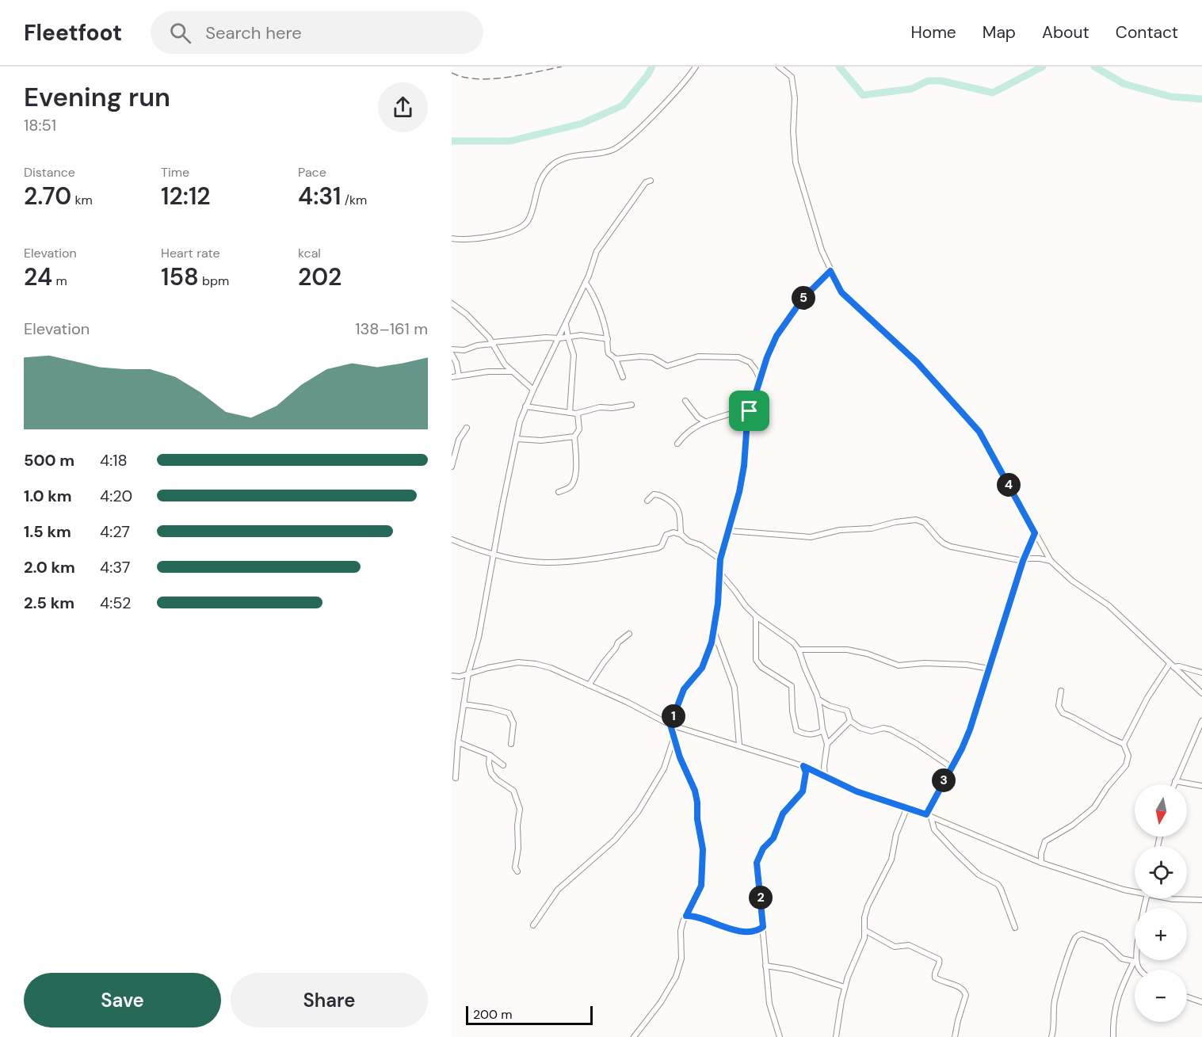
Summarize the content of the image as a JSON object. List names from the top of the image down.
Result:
{
  "scale_bar": "200 m",
  "north": "bottom",
  "page": {
    "header": "Fleetfoot",
    "search": "Search here",
    "nav": [
      "Home",
      "Map",
      "About",
      "Contact"
    ],
    "heading": ["Evening run", "18:51"],
    "stats": [
      ["Distance", "2.70 km"],
      ["Time", "12:12"],
      ["Pace", "4:31 /km"],
      ["Elevation", "24 m"],
      ["Heart rate", "158 bpm"],
      ["kcal", "202"]
    ],
    "pins": [
      "5",
      "4",
      "1",
      "3",
      "2"
    ],
    "chart": ["Elevation", "138–161 m"],
    "list": [
      {
        "name": "500 m",
        "note": "4:18"
      },
      {
        "name": "1.0 km",
        "note": "4:20"
      },
      {
        "name": "1.5 km",
        "note": "4:27"
      },
      {
        "name": "2.0 km",
        "note": "4:37"
      },
      {
        "name": "2.5 km",
        "note": "4:52"
      }
    ],
    "map_buttons": ["+", "−"],
    "buttons": ["Save", "Share"],
    "scale": "200 m"
  }
}
